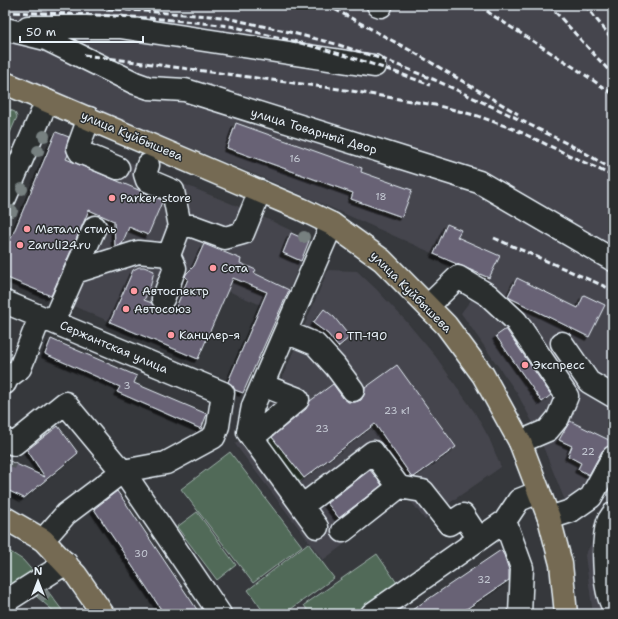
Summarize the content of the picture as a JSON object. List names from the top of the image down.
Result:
{
  "streets": {
    "main road": ["улица Куйбышева"],
    "street": ["улица Товарный Двор", "Сержантская улица"]
  },
  "places": [
    "Parker store",
    "Металл стиль",
    "Zaruli24.ru",
    "Сота",
    "Автоспектр",
    "Автосоюз",
    "Канцлер-я",
    "ТП-190",
    "Экспресс"
  ],
  "house_numbers": [
    "16",
    "18",
    "3",
    "23 к1",
    "23",
    "22",
    "30",
    "32"
  ],
  "scale_bar": "50 m",
  "north": "top"
}
